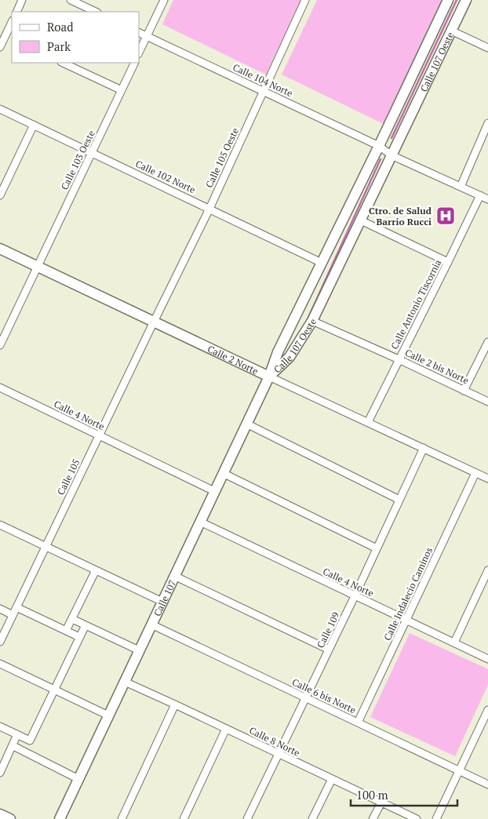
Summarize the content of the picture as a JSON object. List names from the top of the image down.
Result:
{
  "streets": {
    "street": [
      "Calle 107 Oeste",
      "Calle 104 Norte",
      "Calle 105 Oeste",
      "Calle 103 Oeste",
      "Calle 102 Norte",
      "Calle Antonio Tiscornia",
      "Calle 2 Norte",
      "Calle 2 bis Norte",
      "Calle 4 Norte",
      "Calle 105",
      "Calle Indalecio Caminos",
      "Calle 107",
      "Calle 109",
      "Calle 6 bis Norte",
      "Calle 8 Norte"
    ]
  },
  "crossings": [
    ["Calle 107 Oeste", "Calle 104 Norte"],
    ["Calle 107 Oeste", "Calle 102 Norte"],
    ["Calle 107 Oeste", "Calle 2 Norte"],
    ["Calle 107 Oeste", "Calle 2 bis Norte"],
    ["Calle 107 Oeste", "Calle 107"],
    ["Calle 104 Norte", "Calle 105 Oeste"],
    ["Calle 105 Oeste", "Calle 102 Norte"],
    ["Calle 105 Oeste", "Calle 2 Norte"],
    ["Calle 105 Oeste", "Calle 105"],
    ["Calle 103 Oeste", "Calle 102 Norte"],
    ["Calle 103 Oeste", "Calle 2 Norte"],
    ["Calle Antonio Tiscornia", "Calle 2 Norte"],
    ["Calle Antonio Tiscornia", "Calle 2 bis Norte"],
    ["Calle 2 Norte", "Calle 105"],
    ["Calle 2 Norte", "Calle Indalecio Caminos"],
    ["Calle 2 Norte", "Calle 107"],
    ["Calle 2 Norte", "Calle 109"],
    ["Calle 4 Norte", "Calle 105"],
    ["Calle 4 Norte", "Calle Indalecio Caminos"],
    ["Calle 4 Norte", "Calle 107"],
    ["Calle 4 Norte", "Calle 109"],
    ["Calle Indalecio Caminos", "Calle 6 bis Norte"],
    ["Calle 107", "Calle 6 bis Norte"],
    ["Calle 107", "Calle 8 Norte"],
    ["Calle 109", "Calle 6 bis Norte"],
    ["Calle 109", "Calle 8 Norte"]
  ],
  "places": {
    "hospital": ["Ctro. de Salud Barrio Rucci"]
  },
  "legend": ["Road", "Park"],
  "scale_bar": "100 m"
}
